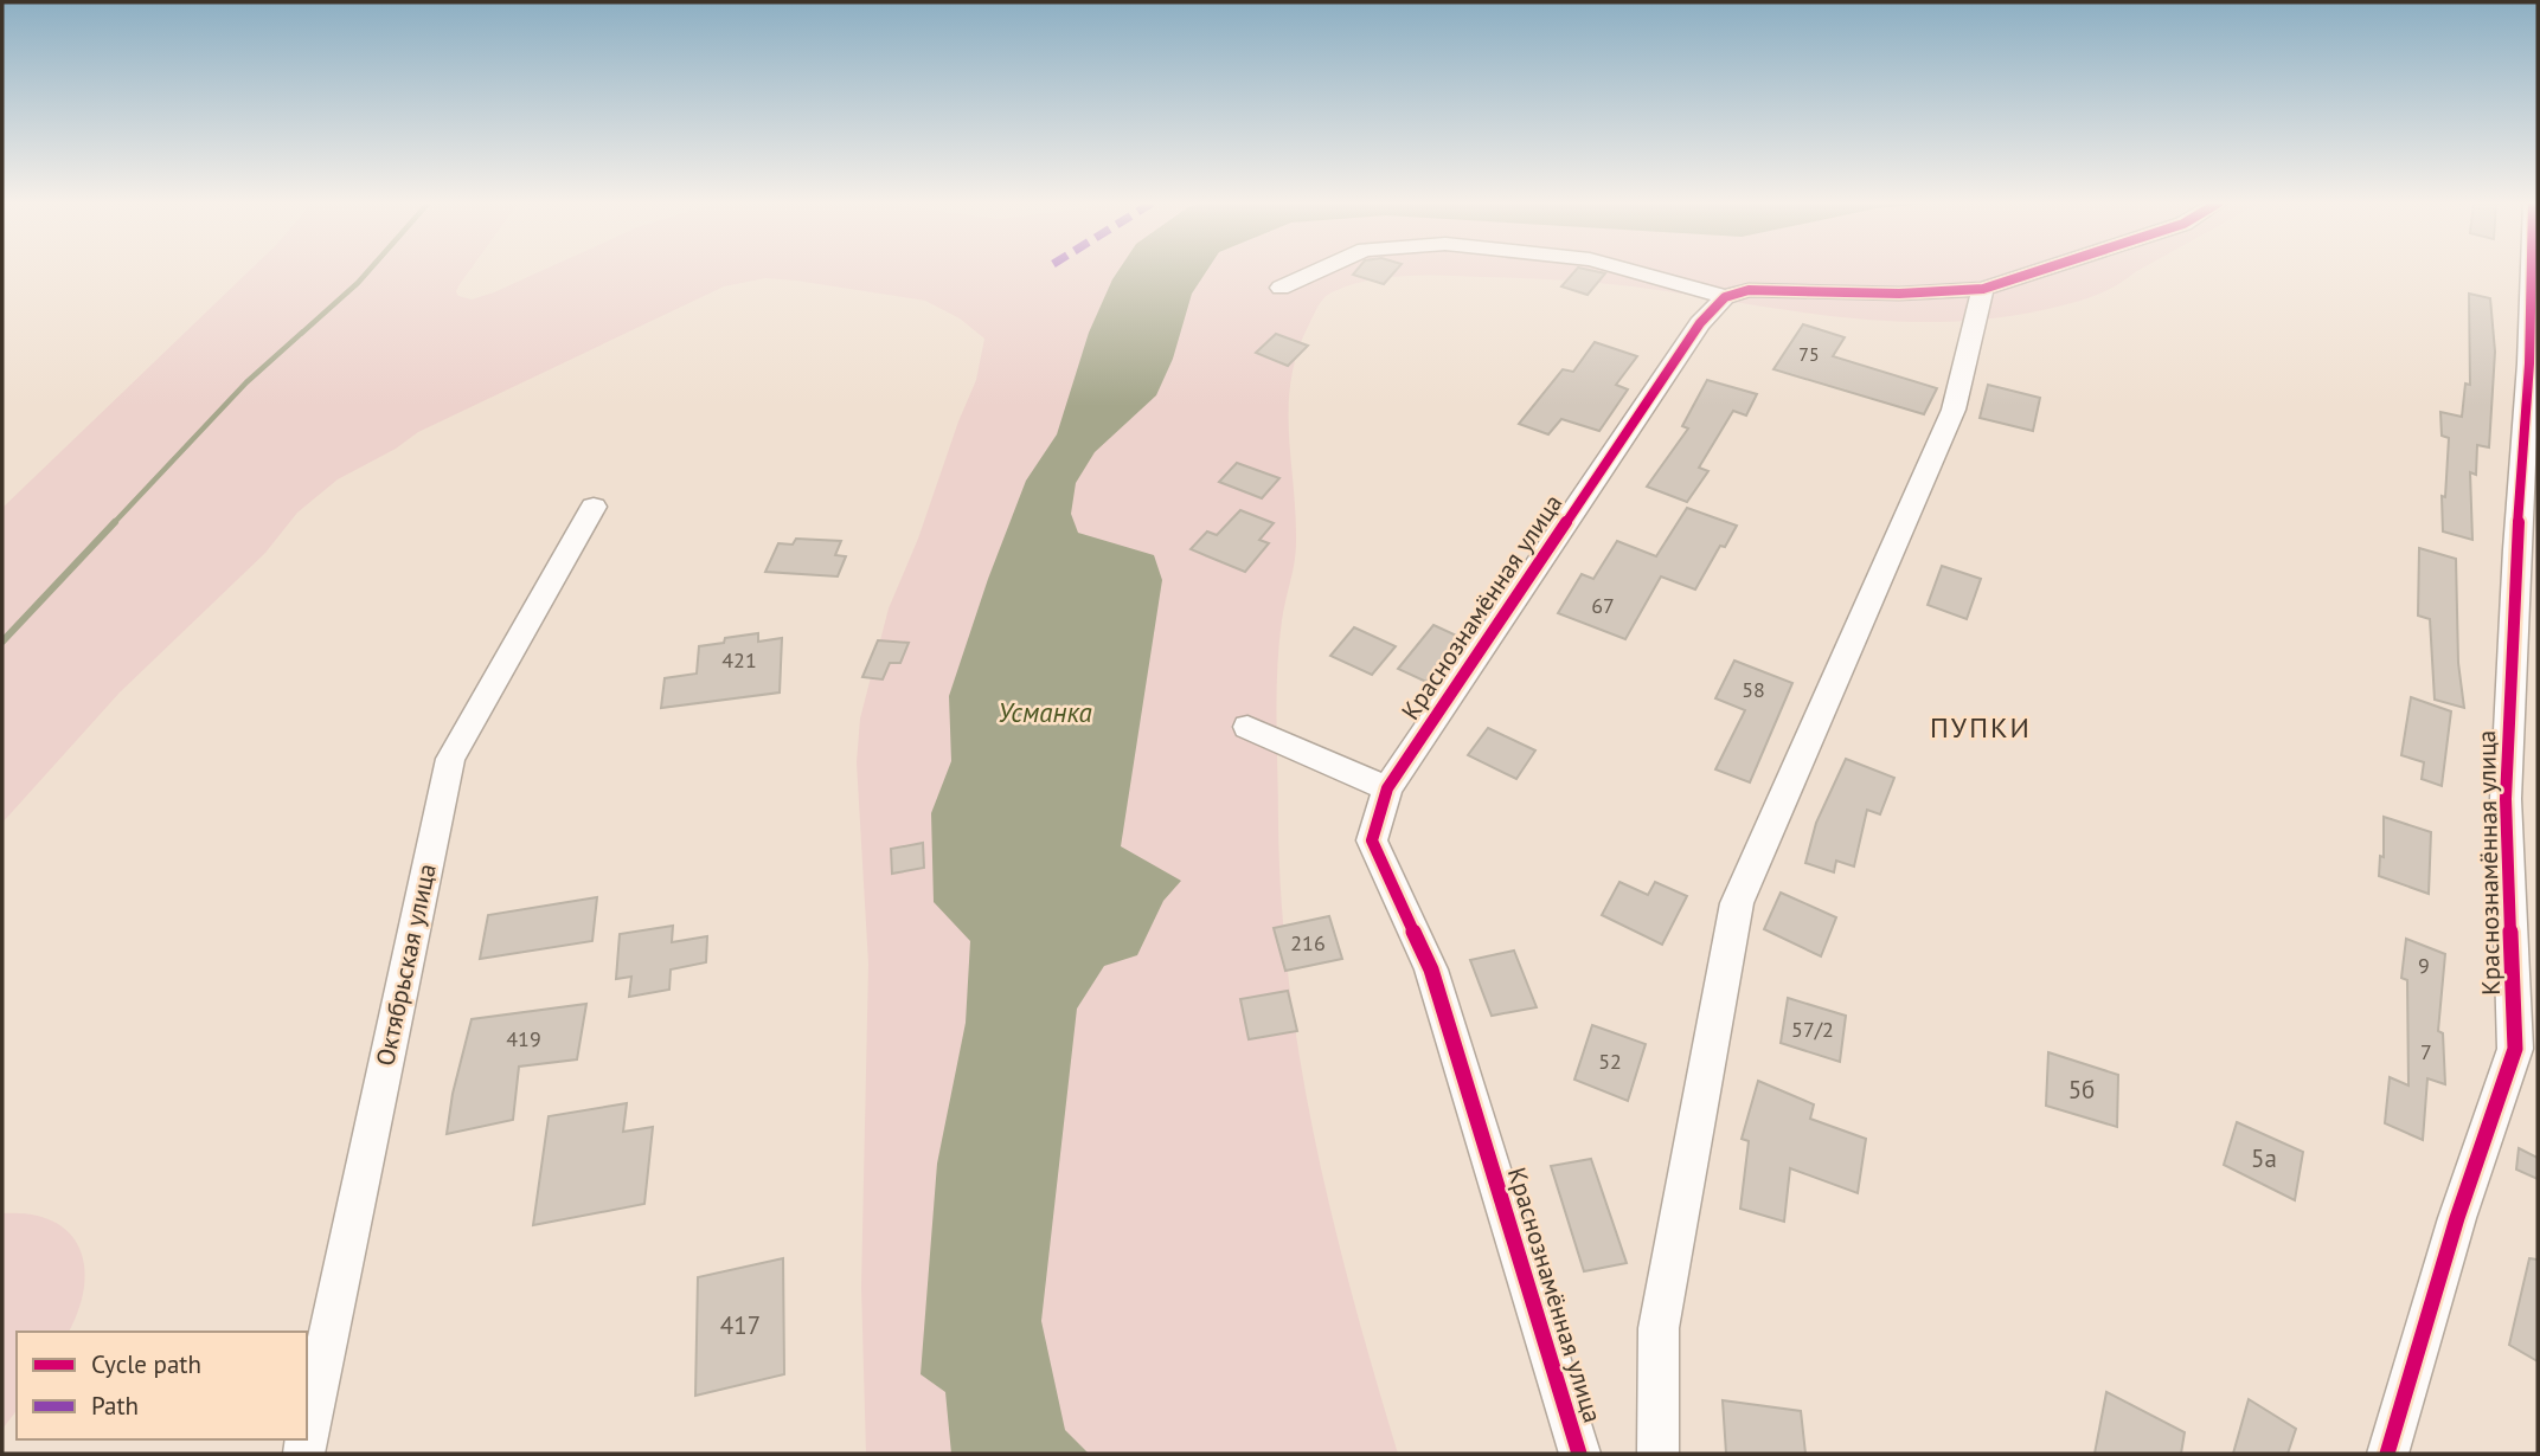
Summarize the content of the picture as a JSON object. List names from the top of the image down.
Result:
{
  "streets": {
    "street": ["Краснознамённая улица", "Октябрьская улица"]
  },
  "districts": ["ПУПКИ"],
  "water": ["Усманка"],
  "house_numbers": [
    "75",
    "67",
    "421",
    "58",
    "216",
    "9",
    "57/2",
    "419",
    "7",
    "52",
    "5б",
    "5а",
    "417"
  ],
  "legend": ["Cycle path", "Path"]
}
